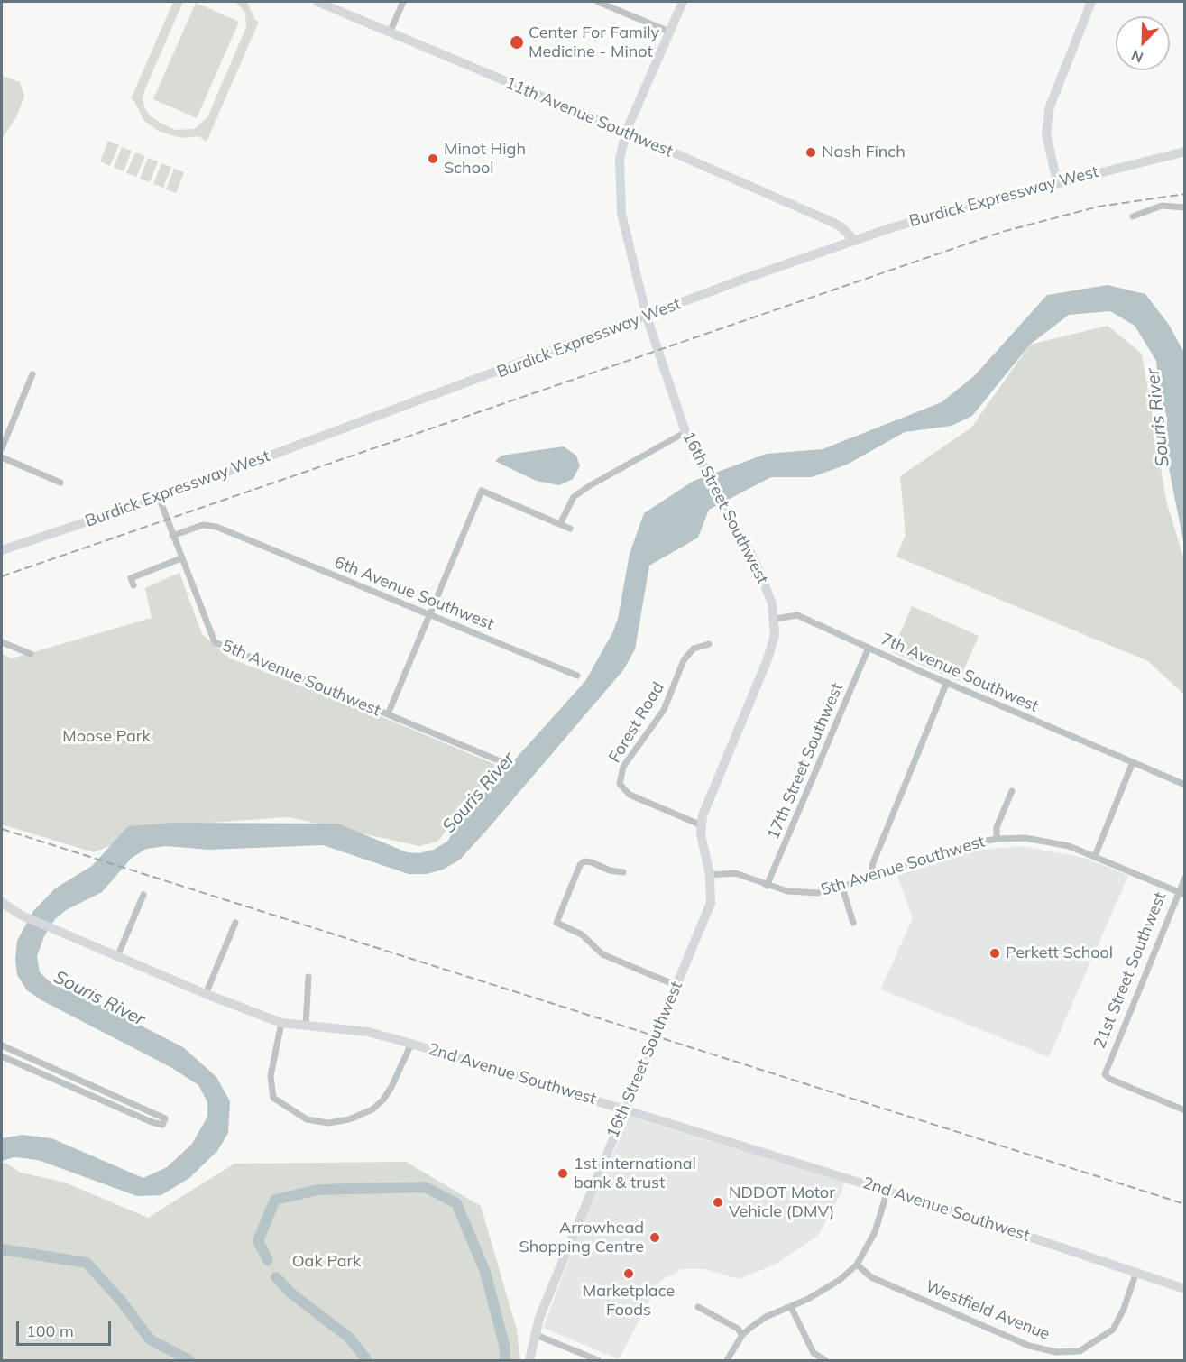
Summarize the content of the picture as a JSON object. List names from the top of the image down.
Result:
{
  "streets": {
    "main road": [
      "11th Avenue Southwest",
      "Burdick Expressway West",
      "16th Street Southwest",
      "2nd Avenue Southwest"
    ],
    "street": [
      "6th Avenue Southwest",
      "7th Avenue Southwest",
      "5th Avenue Southwest",
      "Forest Road",
      "17th Street Southwest",
      "21st Street Southwest",
      "Westfield Avenue"
    ]
  },
  "crossings": [
    ["11th Avenue Southwest", "Burdick Expressway West"],
    ["11th Avenue Southwest", "16th Street Southwest"],
    ["Burdick Expressway West", "16th Street Southwest"],
    ["Burdick Expressway West", "5th Avenue Southwest"],
    ["16th Street Southwest", "7th Avenue Southwest"],
    ["16th Street Southwest", "5th Avenue Southwest"],
    ["16th Street Southwest", "Forest Road"],
    ["16th Street Southwest", "2nd Avenue Southwest"],
    ["6th Avenue Southwest", "5th Avenue Southwest"],
    ["7th Avenue Southwest", "17th Street Southwest"],
    ["5th Avenue Southwest", "17th Street Southwest"],
    ["5th Avenue Southwest", "21st Street Southwest"],
    ["2nd Avenue Southwest", "Westfield Avenue"]
  ],
  "water": ["Souris River"],
  "parks": ["Moose Park", "Oak Park"],
  "places": [
    "Center For Family Medicine - Minot",
    "Nash Finch",
    "Minot High School",
    "Perkett School",
    "1st international bank & trust",
    "NDDOT Motor Vehicle (DMV)",
    "Arrowhead Shopping Centre",
    "Marketplace Foods"
  ],
  "scale_bar": "100 m",
  "north": "bottom left"
}
